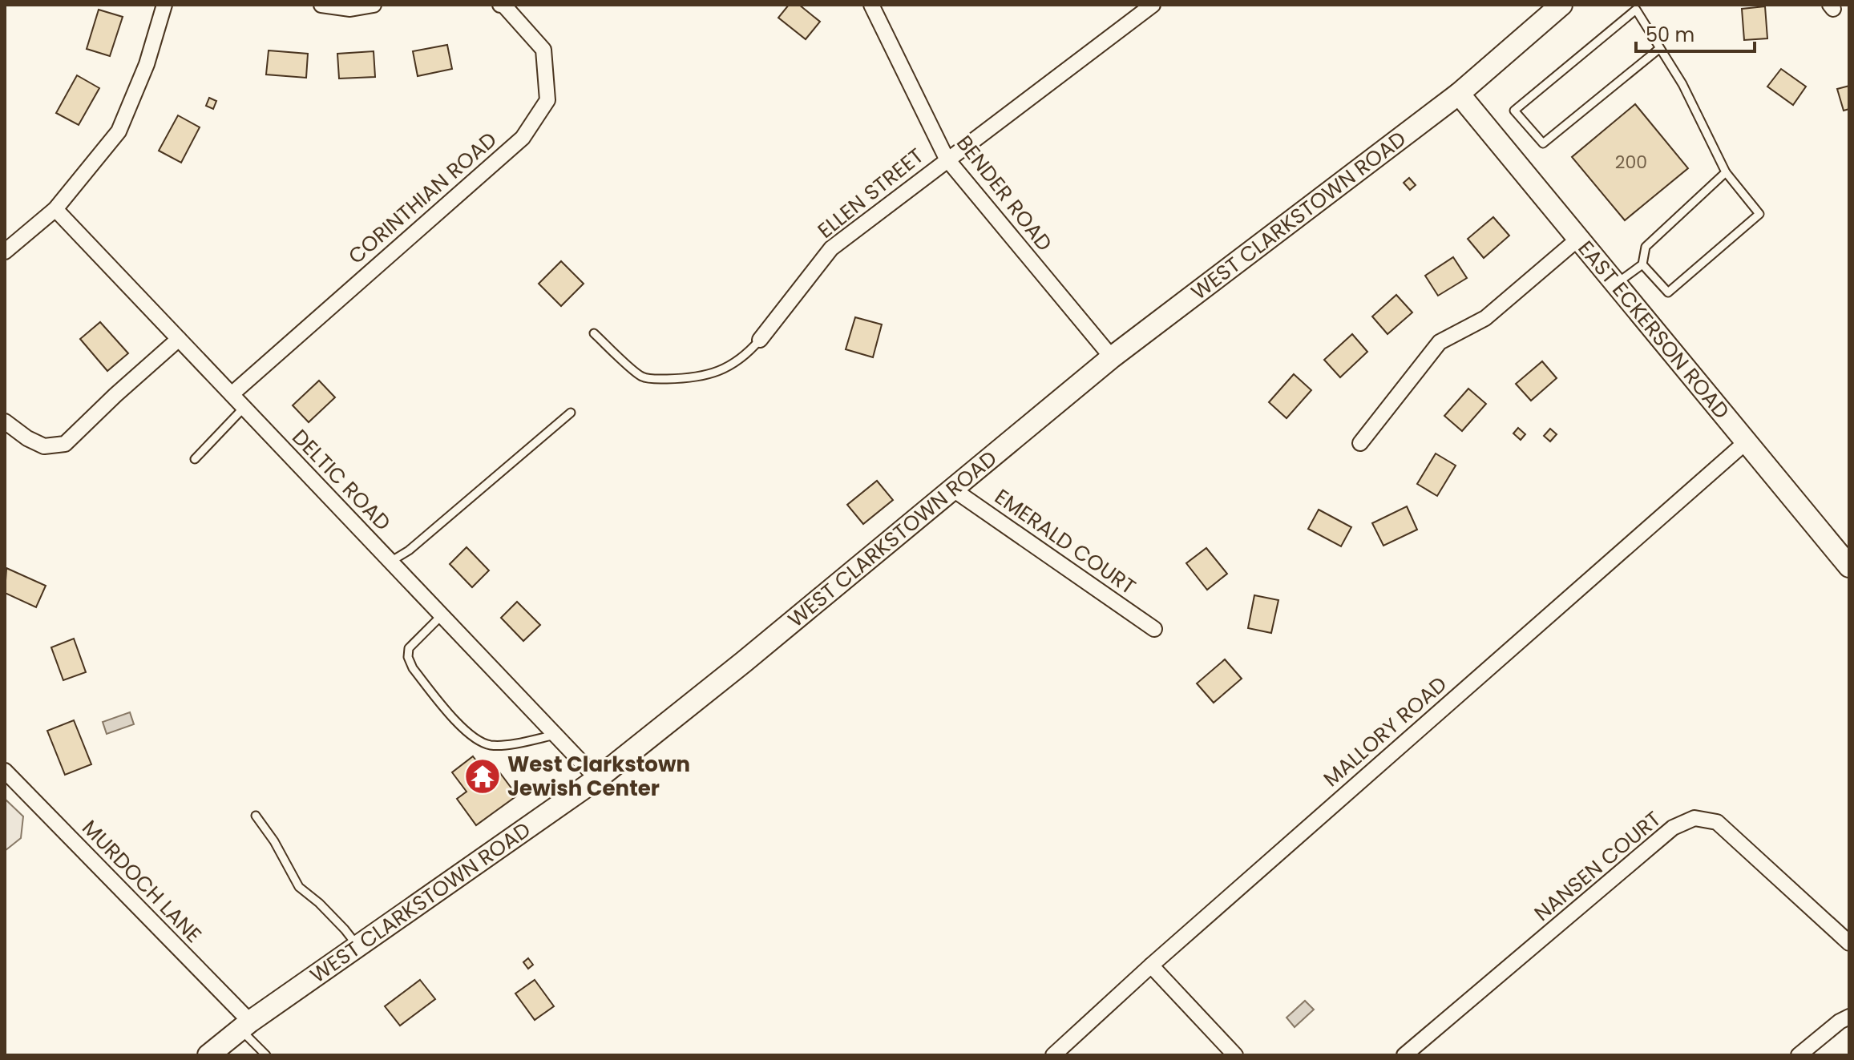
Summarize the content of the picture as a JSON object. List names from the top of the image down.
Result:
{
  "streets": {
    "street": [
      "ELLEN STREET",
      "BENDER ROAD",
      "CORINTHIAN ROAD",
      "WEST CLARKSTOWN ROAD",
      "EAST ECKERSON ROAD",
      "DELTIC ROAD",
      "EMERALD COURT",
      "MALLORY ROAD",
      "NANSEN COURT",
      "MURDOCH LANE"
    ]
  },
  "crossings": [
    ["ELLEN STREET", "BENDER ROAD"],
    ["BENDER ROAD", "WEST CLARKSTOWN ROAD"],
    ["CORINTHIAN ROAD", "DELTIC ROAD"],
    ["WEST CLARKSTOWN ROAD", "EAST ECKERSON ROAD"],
    ["WEST CLARKSTOWN ROAD", "DELTIC ROAD"],
    ["WEST CLARKSTOWN ROAD", "EMERALD COURT"],
    ["WEST CLARKSTOWN ROAD", "MURDOCH LANE"],
    ["EAST ECKERSON ROAD", "MALLORY ROAD"]
  ],
  "places": {
    "temple": ["West Clarkstown Jewish Center"]
  },
  "house_numbers": ["200"],
  "scale_bar": "50 m"
}
